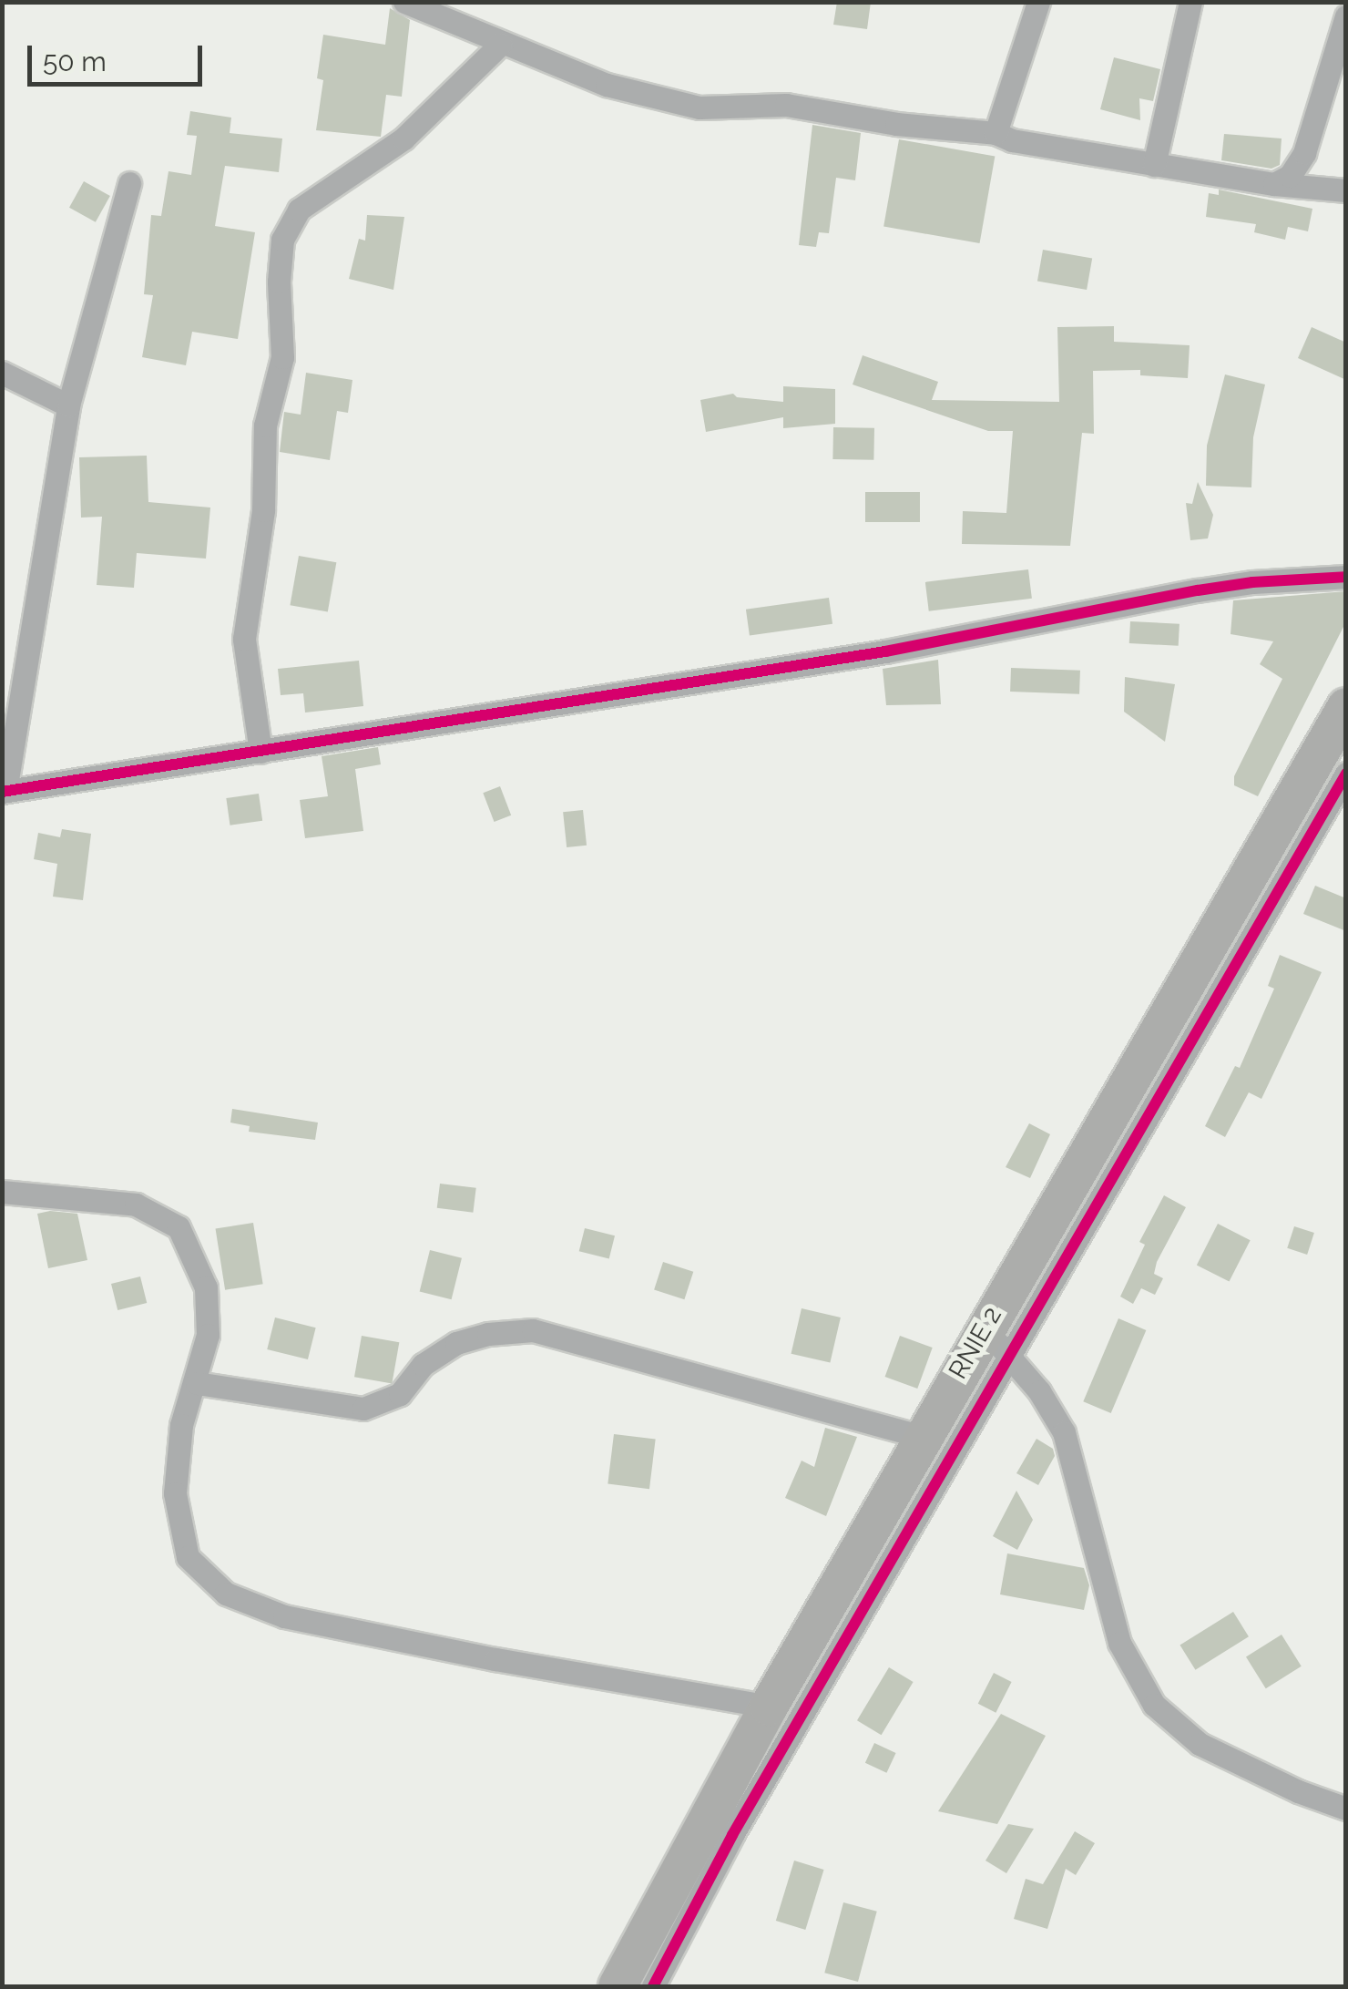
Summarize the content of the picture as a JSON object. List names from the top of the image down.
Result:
{
  "streets": {
    "highway": ["RNIE 2"]
  },
  "scale_bar": "50 m"
}
